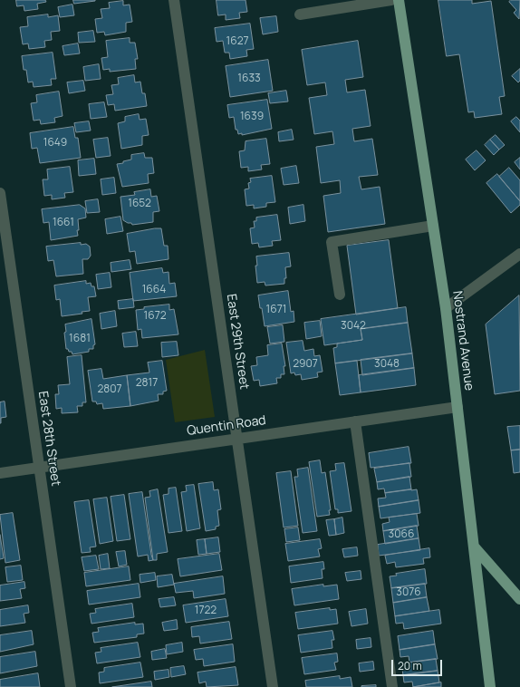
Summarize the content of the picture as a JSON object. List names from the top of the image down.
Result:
{
  "streets": {
    "main road": ["Nostrand Avenue"],
    "street": ["East 29th Street", "Quentin Road", "East 28th Street"]
  },
  "crossings": [
    ["Nostrand Avenue", "Quentin Road"],
    ["East 29th Street", "Quentin Road"],
    ["Quentin Road", "East 28th Street"]
  ],
  "house_numbers": [
    "1627",
    "1633",
    "1639",
    "1649",
    "1652",
    "1661",
    "1664",
    "1671",
    "1672",
    "3042",
    "1681",
    "2907",
    "3048",
    "2817",
    "2807",
    "3066",
    "3076",
    "1722"
  ],
  "scale_bar": "20 m"
}
